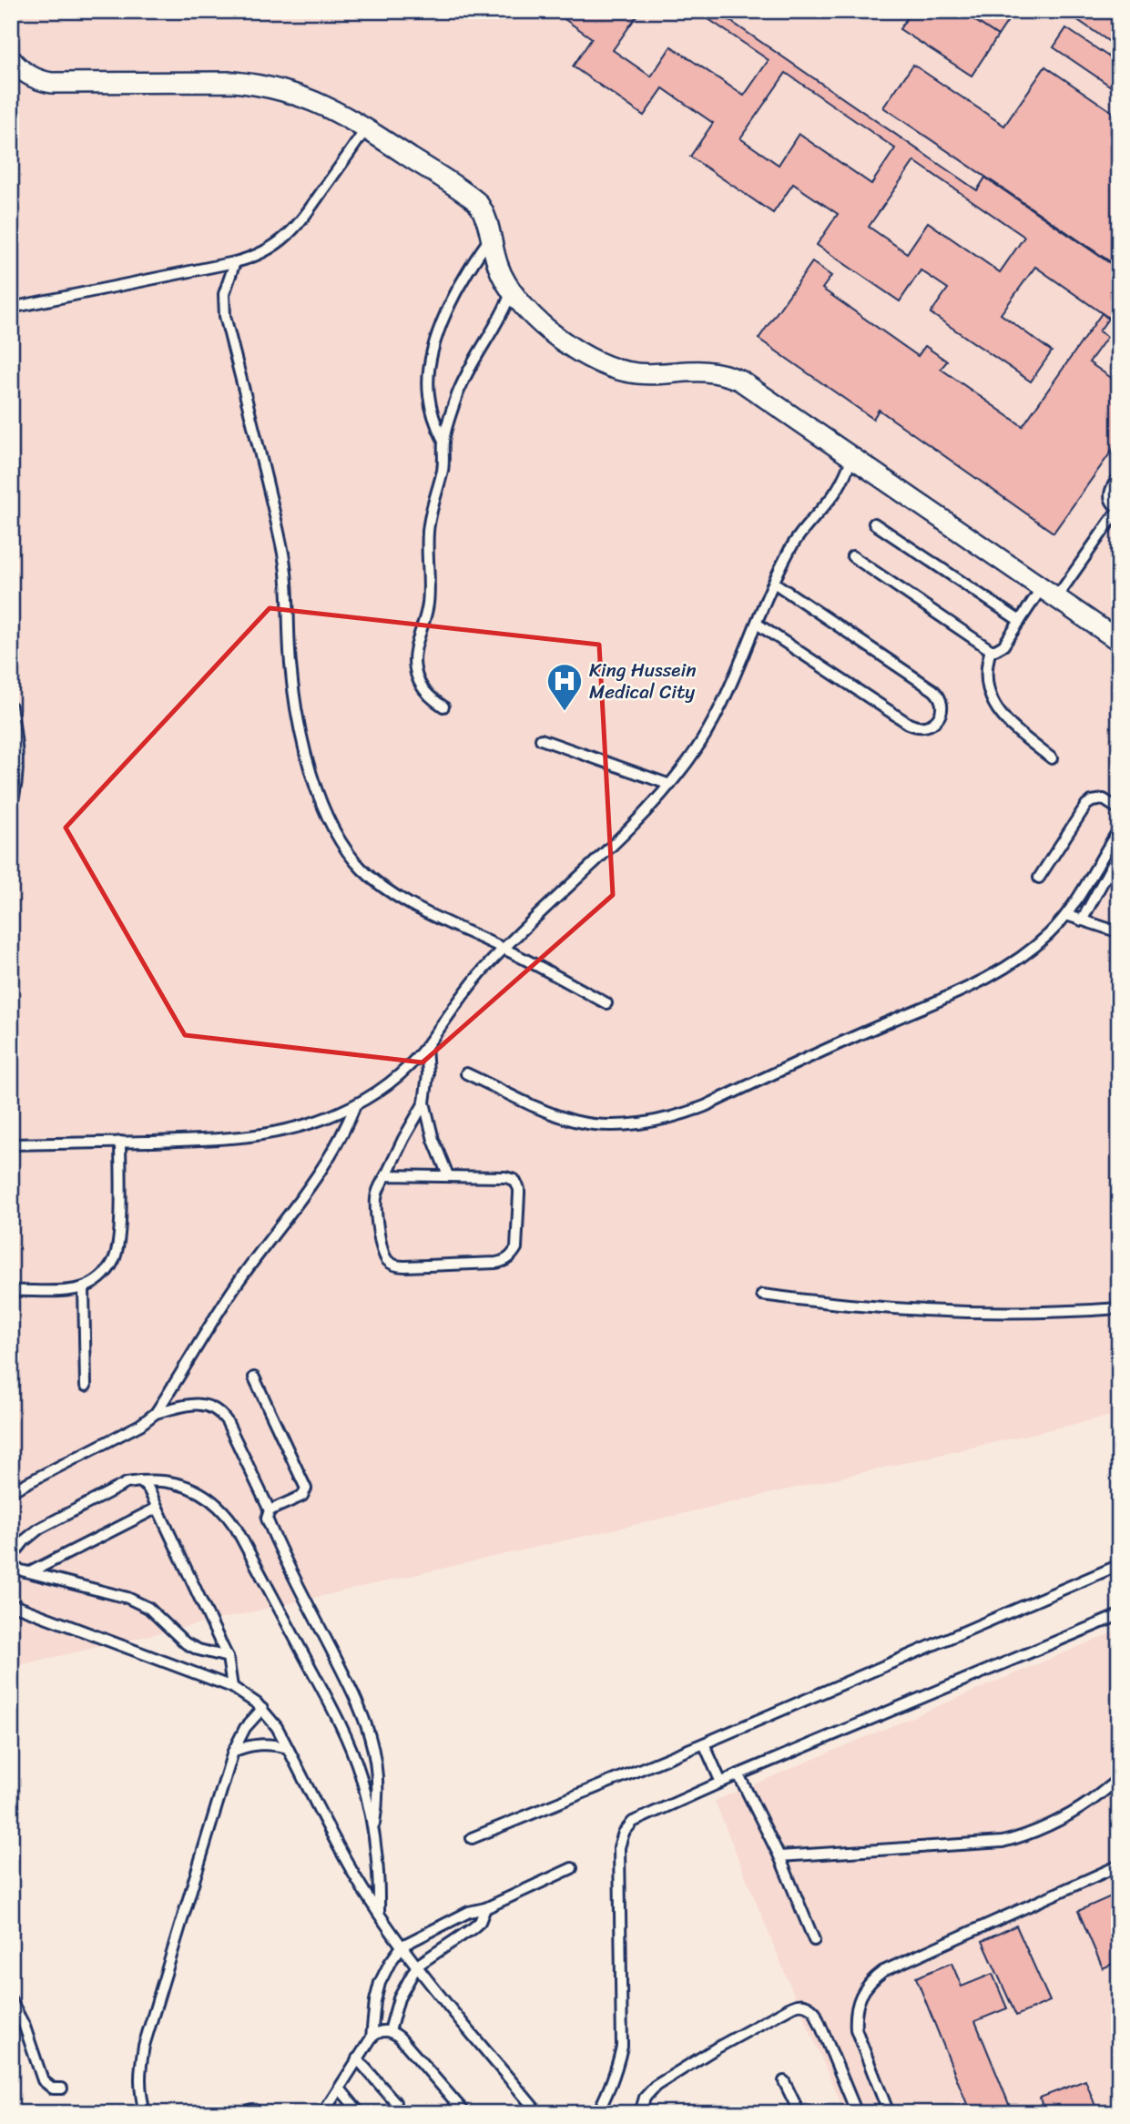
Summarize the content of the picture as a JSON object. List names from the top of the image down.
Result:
{
  "places": {
    "hospital": ["King Hussein Medical City"]
  }
}
